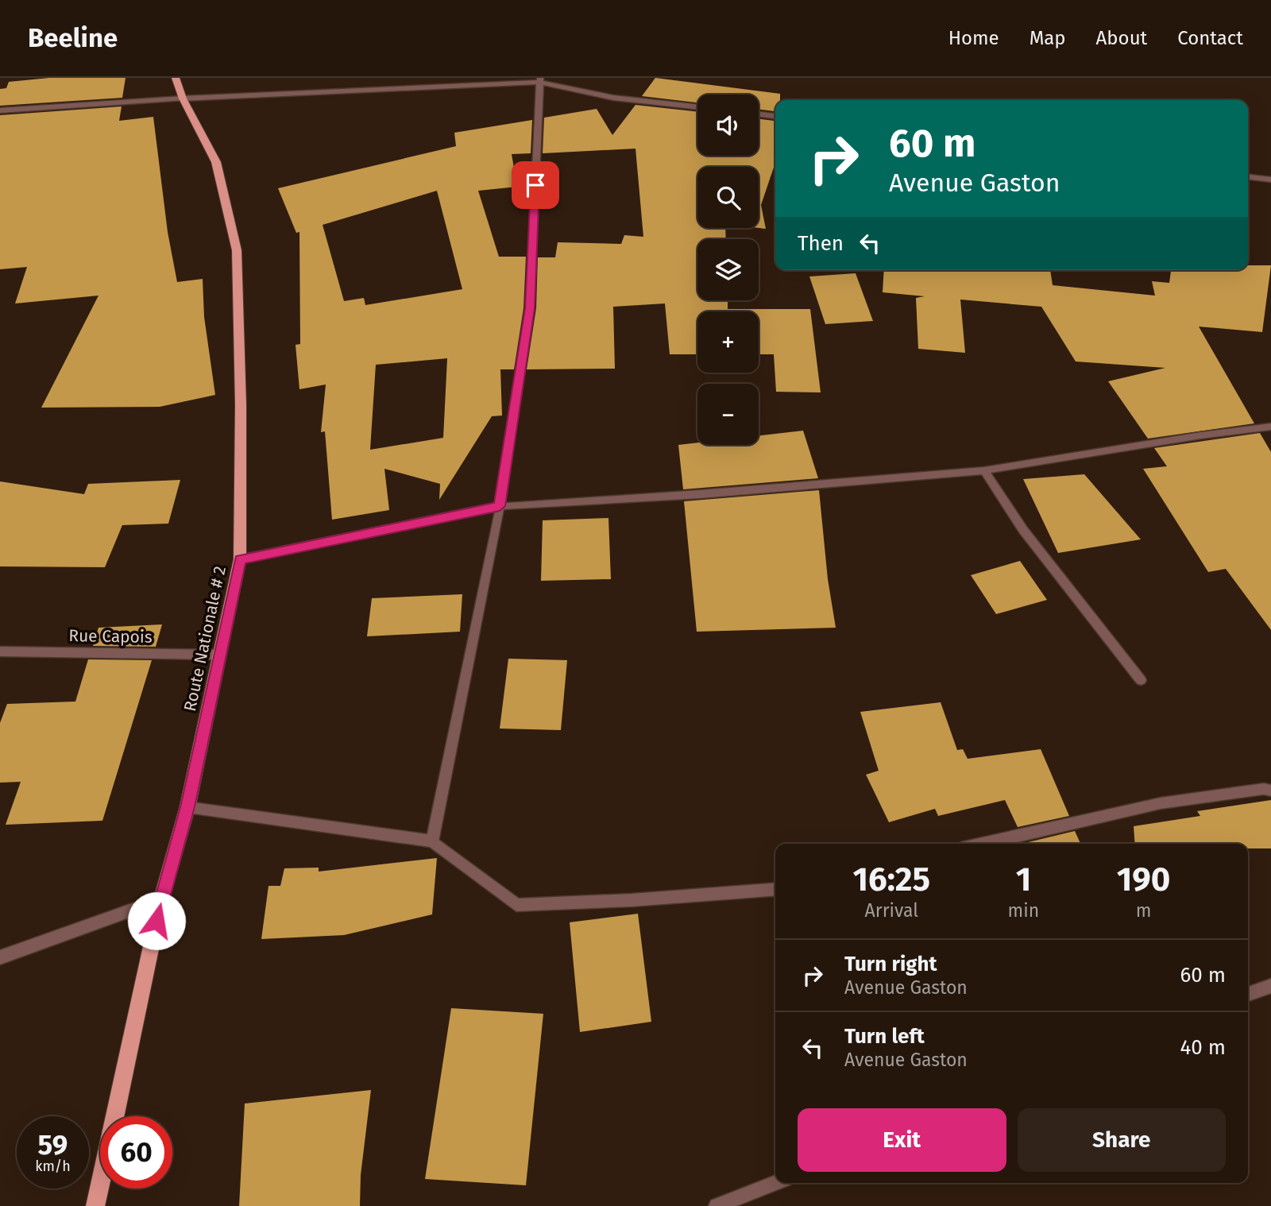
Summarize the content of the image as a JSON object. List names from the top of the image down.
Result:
{
  "streets": {
    "main road": ["Route Nationale # 2"],
    "street": ["Rue Capois"]
  },
  "crossings": [
    ["Rue Capois", "Route Nationale # 2"]
  ],
  "page": {
    "header": "Beeline",
    "nav": [
      "Home",
      "Map",
      "About",
      "Contact"
    ],
    "map_buttons": ["+", "−"],
    "turn": ["60 m", "Avenue Gaston"],
    "then": "Then",
    "eta": [
      "16:25",
      "Arrival",
      "1",
      "min",
      "190",
      "m"
    ],
    "list": [
      {
        "name": "Turn right",
        "note": "Avenue Gaston",
        "value": "60 m"
      },
      {
        "name": "Turn left",
        "note": "Avenue Gaston",
        "value": "40 m"
      }
    ],
    "buttons": ["Exit", "Share"],
    "speed": "59 km/h",
    "limit": "60"
  }
}
